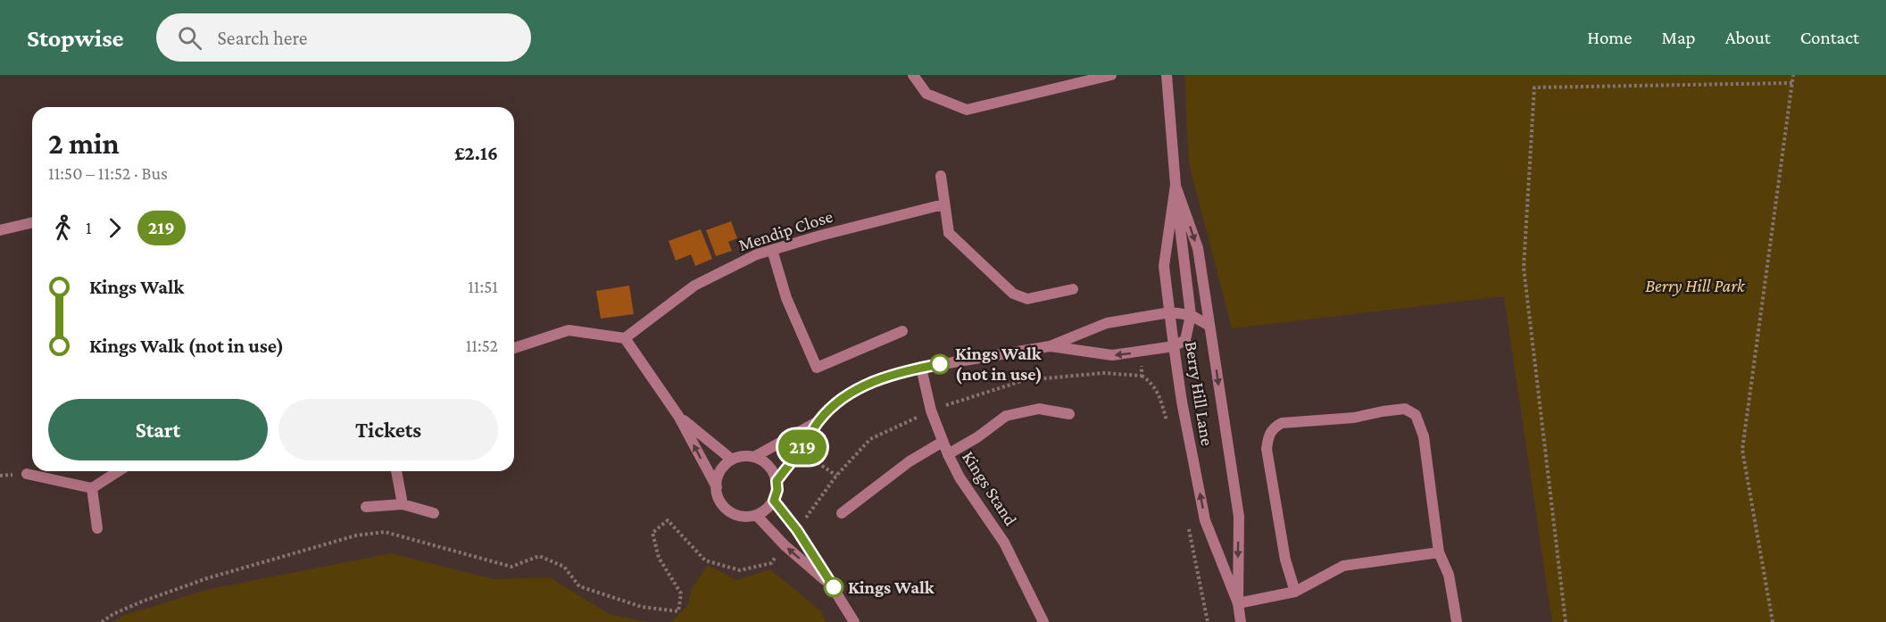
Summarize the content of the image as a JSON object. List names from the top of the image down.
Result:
{
  "streets": {
    "street": ["Mendip Close", "Berry Hill Lane", "Kings Stand"]
  },
  "parks": ["Berry Hill Park"],
  "places": ["Kings Walk (not in use)", "Kings Walk"],
  "lines": ["bus line 219"],
  "page": {
    "header": "Stopwise",
    "search": "Search here",
    "nav": [
      "Home",
      "Map",
      "About",
      "Contact"
    ],
    "on_map": "219",
    "heading": ["2 min", "11:50 – 11:52 · Bus", "£2.16"],
    "legs": ["1", "219"],
    "list": [
      {
        "name": "Kings Walk",
        "value": "11:51"
      },
      {
        "name": "Kings Walk (not in use)",
        "value": "11:52"
      }
    ],
    "buttons": ["Start", "Tickets"]
  }
}
